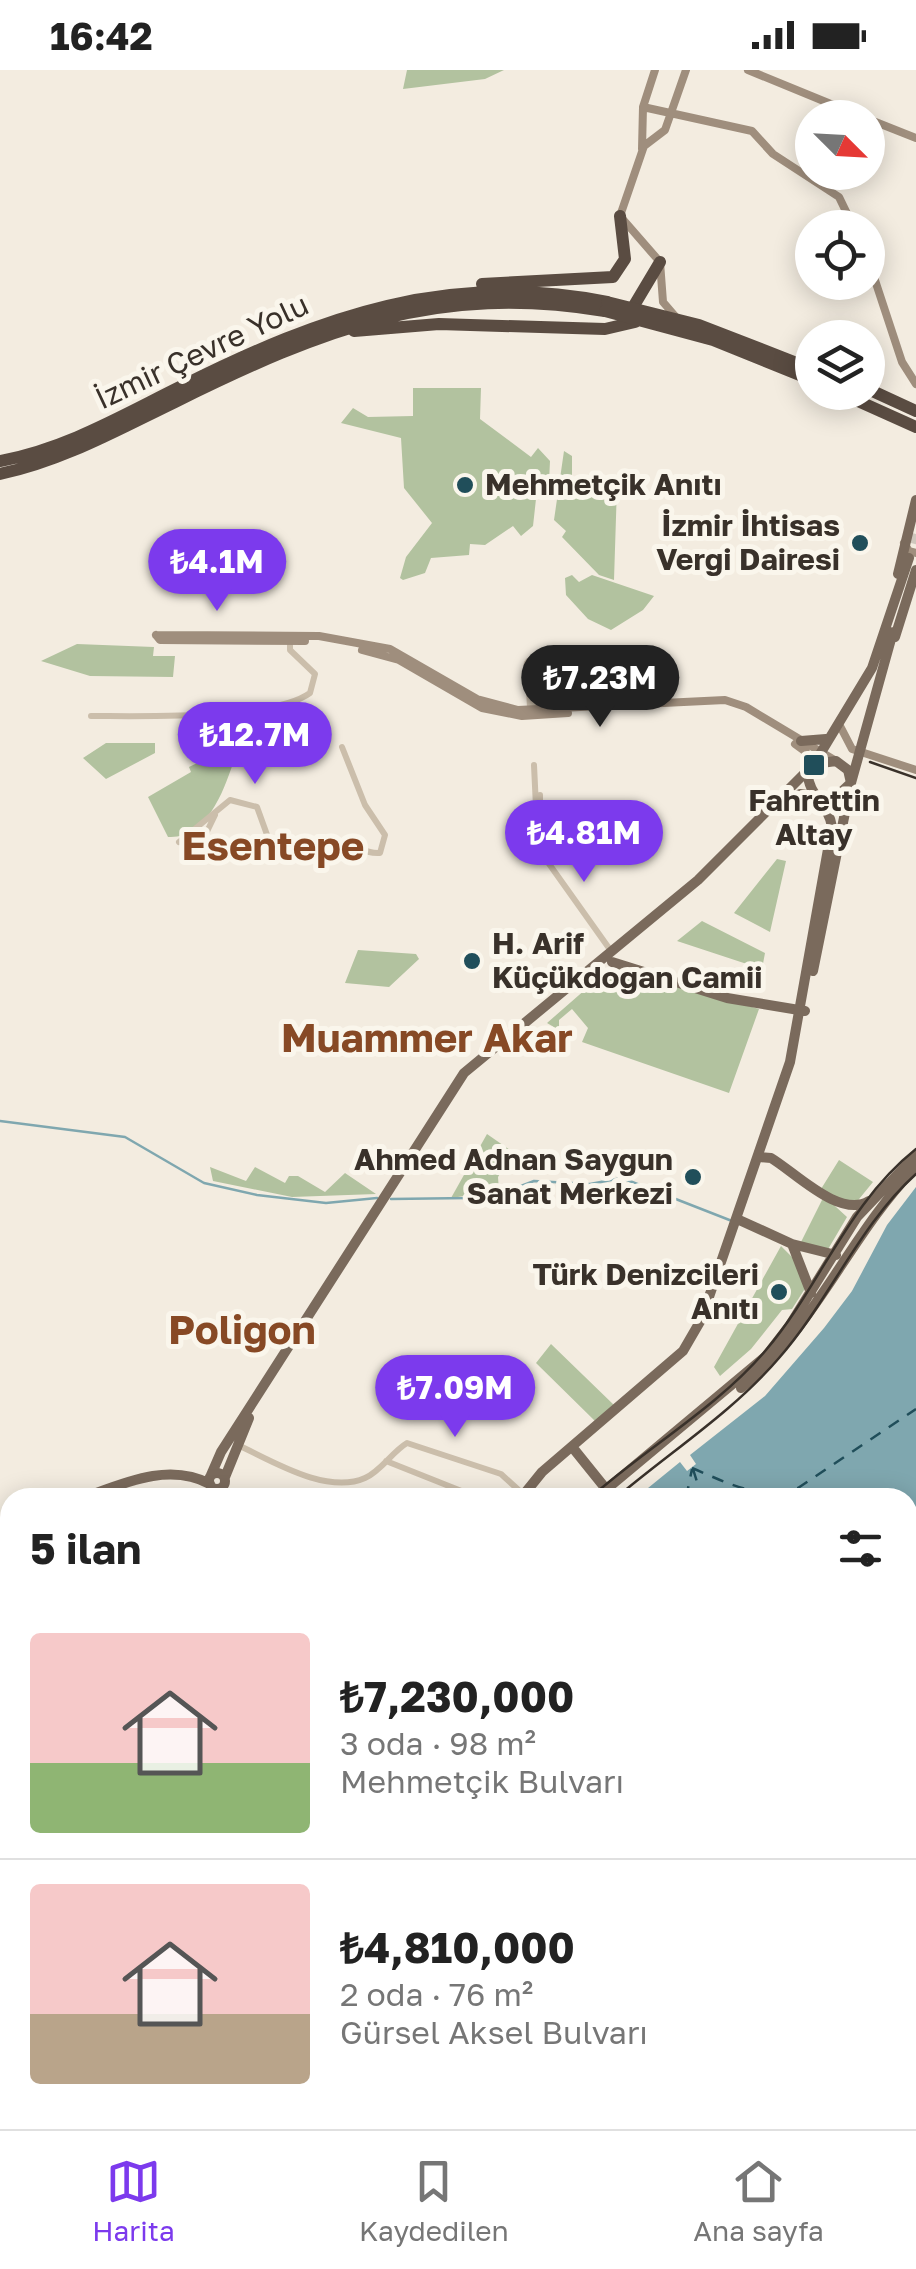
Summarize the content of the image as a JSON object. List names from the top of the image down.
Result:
{
  "streets": {
    "highway": ["İzmir Çevre Yolu"]
  },
  "districts": ["Esentepe", "Muammer Akar", "Poligon"],
  "places": {
    "other": [
      "Mehmetçik Anıtı",
      "İzmir İhtisas Vergi Dairesi",
      "H. Arif Küçükdoğan Camii",
      "Ahmed Adnan Saygun Sanat Merkezi",
      "Türk Denizcileri Anıtı"
    ],
    "transit": ["Fahrettin Altay"]
  },
  "north": "bottom right",
  "page": {
    "status": "16:42",
    "price": [
      "₺4.1M",
      "₺7.23M",
      "₺12.7M",
      "₺4.81M",
      "₺7.09M"
    ],
    "heading": "5 ilan",
    "list": [
      {
        "name": "₺7,230,000",
        "note": "3 oda · 98 m² · Mehmetçik Bulvarı"
      },
      {
        "name": "₺4,810,000",
        "note": "2 oda · 76 m² · Gürsel Aksel Bulvarı"
      }
    ],
    "tabs": ["Harita", "Kaydedilen", "Ana sayfa"]
  }
}
